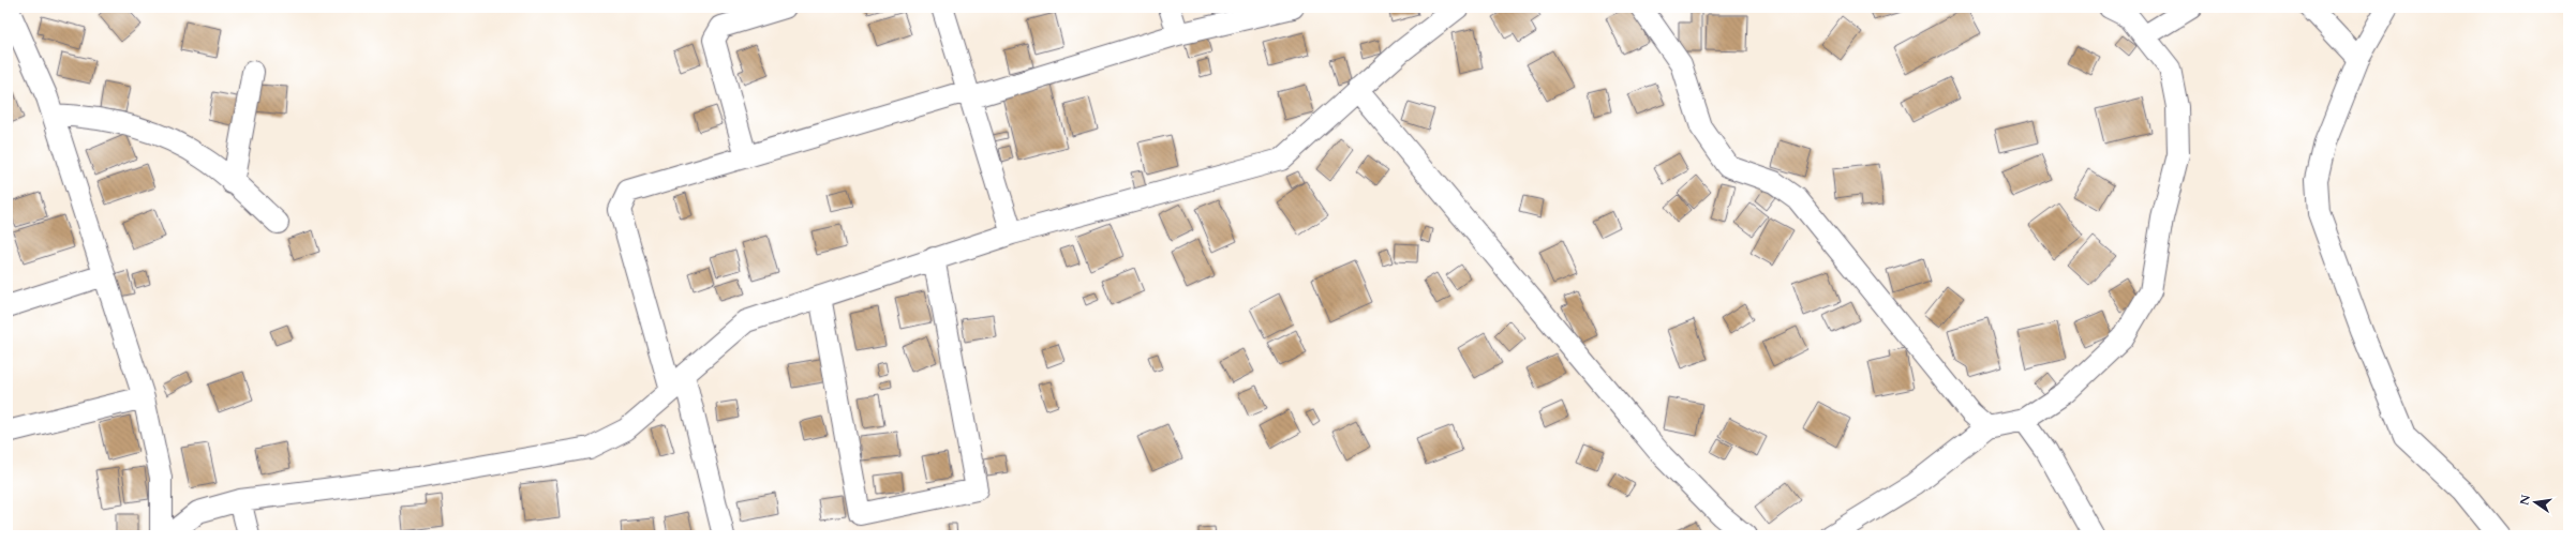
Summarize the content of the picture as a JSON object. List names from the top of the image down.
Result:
{
  "north": "left"
}
